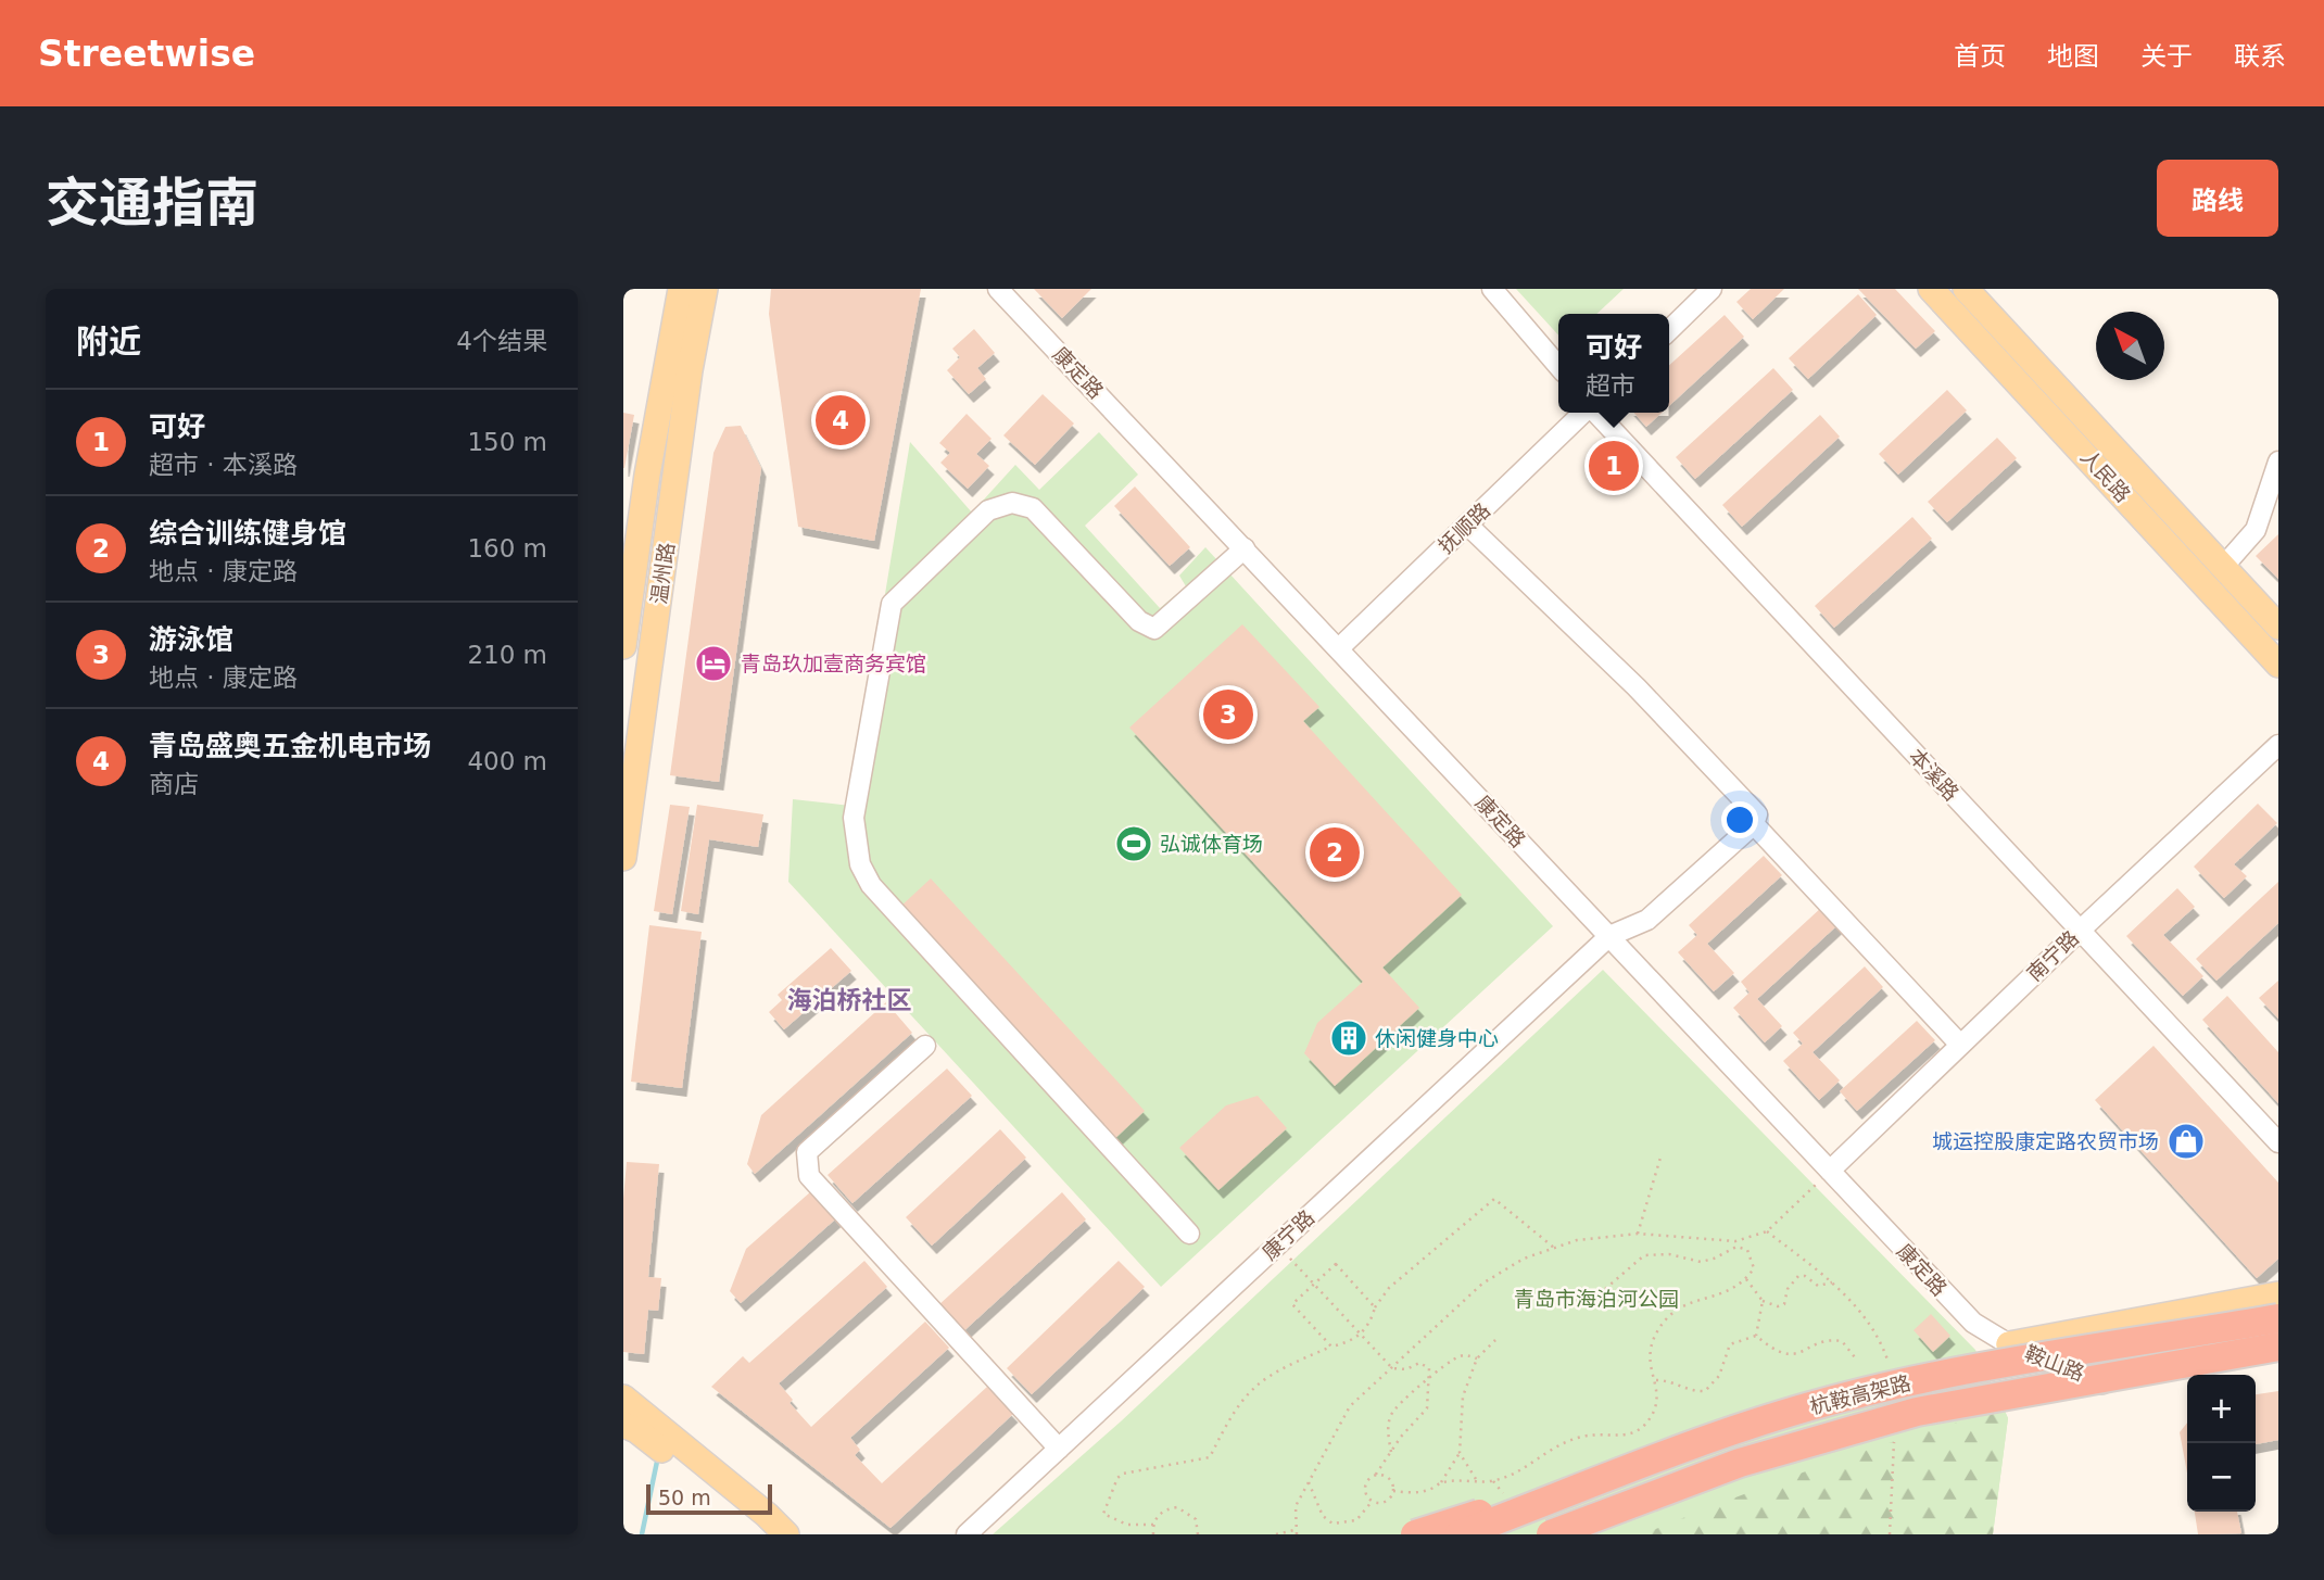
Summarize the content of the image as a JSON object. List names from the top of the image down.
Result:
{
  "streets": {
    "highway": ["杭鞍高架路"],
    "main road": ["人民路", "温州路", "鞍山路"],
    "street": [
      "康定路",
      "抚顺路",
      "本溪路",
      "南宁路",
      "康宁路"
    ]
  },
  "crossings": [
    ["康定路", "抚顺路"],
    ["康定路", "南宁路"],
    ["康定路", "康宁路"],
    ["康定路", "鞍山路"],
    ["本溪路", "南宁路"]
  ],
  "districts": ["海泊桥社区"],
  "parks": ["青岛市海泊河公园"],
  "places": {
    "hotel": ["青岛玖加壹商务宾馆"],
    "sports": ["弘诚体育场"],
    "building": ["休闲健身中心"],
    "shop": ["城运控股康定路农贸市场"]
  },
  "scale_bar": "50 m",
  "north": "top left",
  "page": {
    "header": "Streetwise",
    "nav": [
      "首页",
      "地图",
      "关于",
      "联系"
    ],
    "title": "交通指南",
    "buttons": "路线",
    "heading": ["附近", "4个结果"],
    "popup": ["可好", "超市"],
    "list": [
      {
        "mark": "1",
        "name": "可好",
        "note": "超市 · 本溪路",
        "value": "150 m"
      },
      {
        "mark": "2",
        "name": "综合训练健身馆",
        "note": "地点 · 康定路",
        "value": "160 m"
      },
      {
        "mark": "3",
        "name": "游泳馆",
        "note": "地点 · 康定路",
        "value": "210 m"
      },
      {
        "mark": "4",
        "name": "青岛盛奥五金机电市场",
        "note": "商店",
        "value": "400 m"
      }
    ],
    "pins": [
      "4",
      "1",
      "3",
      "2"
    ],
    "map_buttons": ["+", "−"],
    "scale": "50 m"
  }
}
